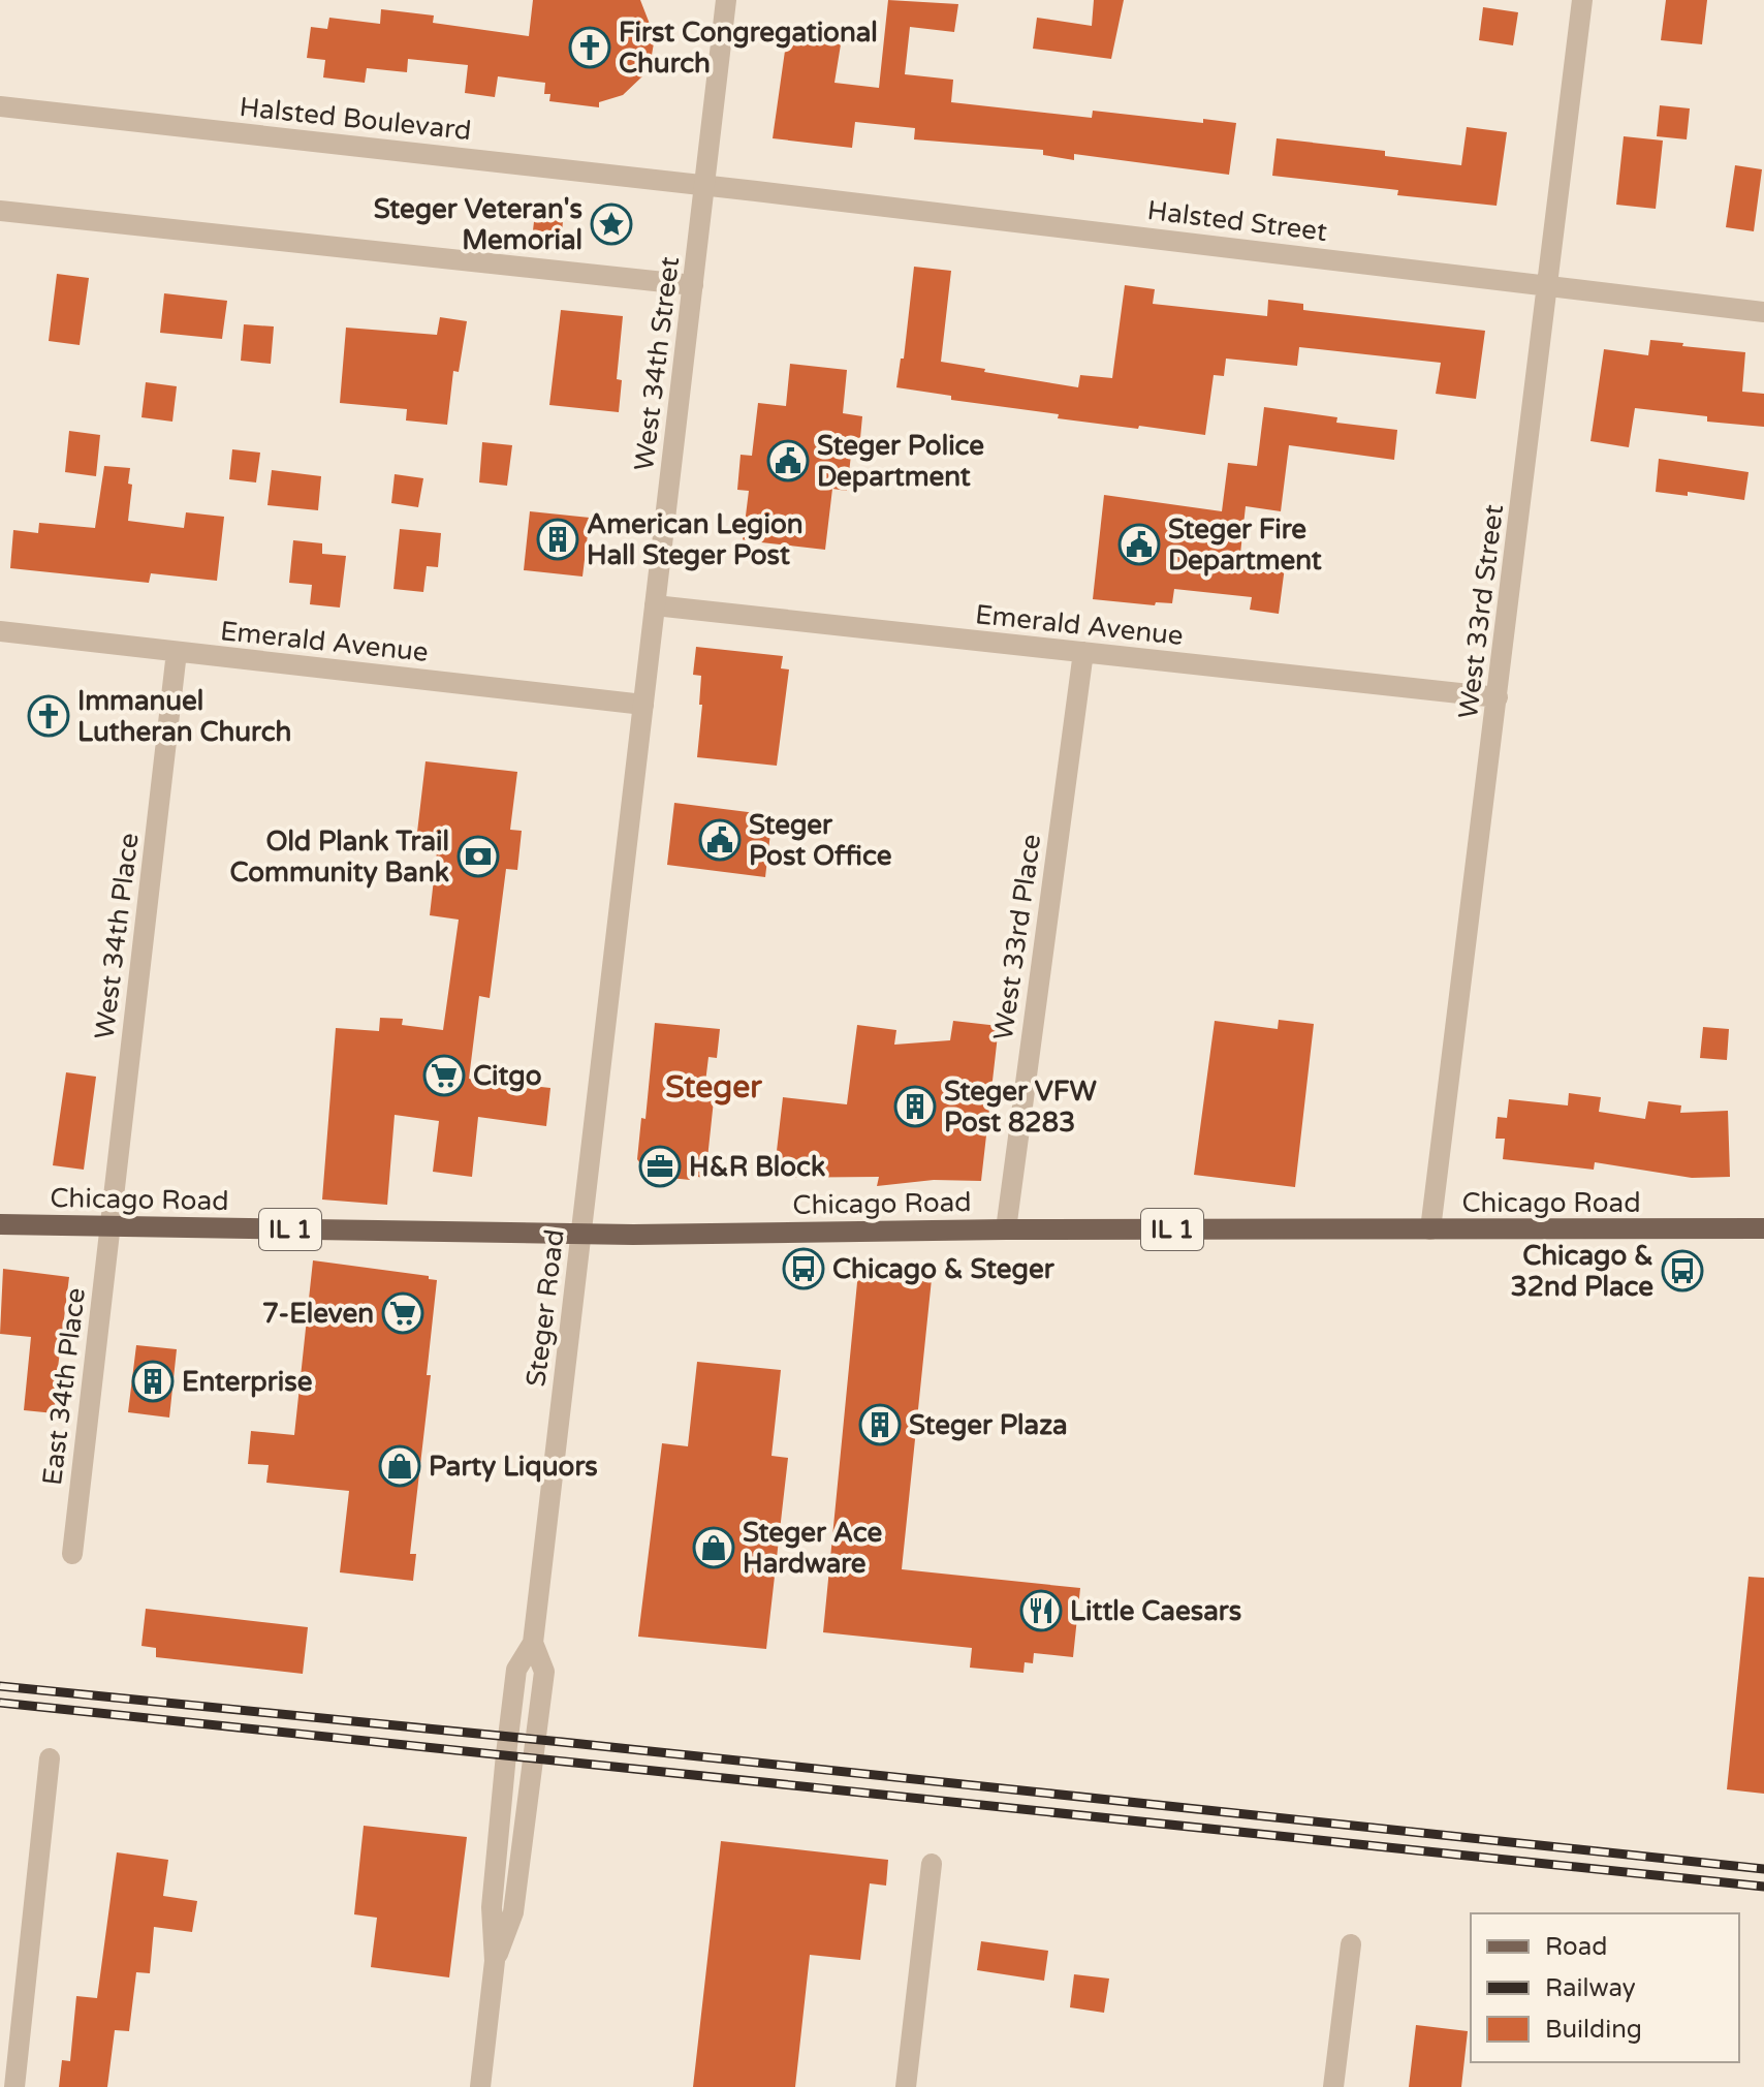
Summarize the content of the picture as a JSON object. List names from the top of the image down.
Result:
{
  "streets": {
    "main road": ["Chicago Road", "IL 1"],
    "street": [
      "Halsted Boulevard",
      "Halsted Street",
      "West 34th Street",
      "West 33rd Street",
      "Emerald Avenue",
      "West 34th Place",
      "West 33rd Place",
      "Steger Road",
      "East 34th Place"
    ]
  },
  "crossings": [
    ["Halsted Boulevard", "Halsted Street"],
    ["Halsted Boulevard", "West 34th Street"],
    ["Halsted Street", "West 34th Street"],
    ["Halsted Street", "West 33rd Street"],
    ["West 34th Street", "Emerald Avenue"],
    ["West 34th Street", "Steger Road"],
    ["West 33rd Street", "Emerald Avenue"],
    ["West 33rd Street", "Chicago Road"],
    ["Emerald Avenue", "West 34th Place"],
    ["Emerald Avenue", "West 33rd Place"],
    ["West 34th Place", "Chicago Road"],
    ["West 34th Place", "East 34th Place"],
    ["West 33rd Place", "Chicago Road"],
    ["Chicago Road", "Steger Road"],
    ["Chicago Road", "East 34th Place"]
  ],
  "districts": ["Steger"],
  "places": {
    "church": ["First Congregational Church", "Immanuel Lutheran Church"],
    "place": ["Steger Veteran's Memorial"],
    "public building": ["Steger Police Department", "Steger Fire Department", "Steger Post Office"],
    "building": [
      "American Legion Hall Steger Post",
      "Steger VFW Post 8283",
      "Enterprise",
      "Steger Plaza"
    ],
    "bank": ["Old Plank Trail Community Bank"],
    "supermarket": ["Citgo", "7-Eleven"],
    "office": ["H&R Block"],
    "bus stop": ["Chicago & Steger", "Chicago & 32nd Place"],
    "shop": ["Party Liquors", "Steger Ace Hardware"],
    "restaurant": ["Little Caesars"]
  },
  "legend": ["Road", "Railway", "Building"]
}
